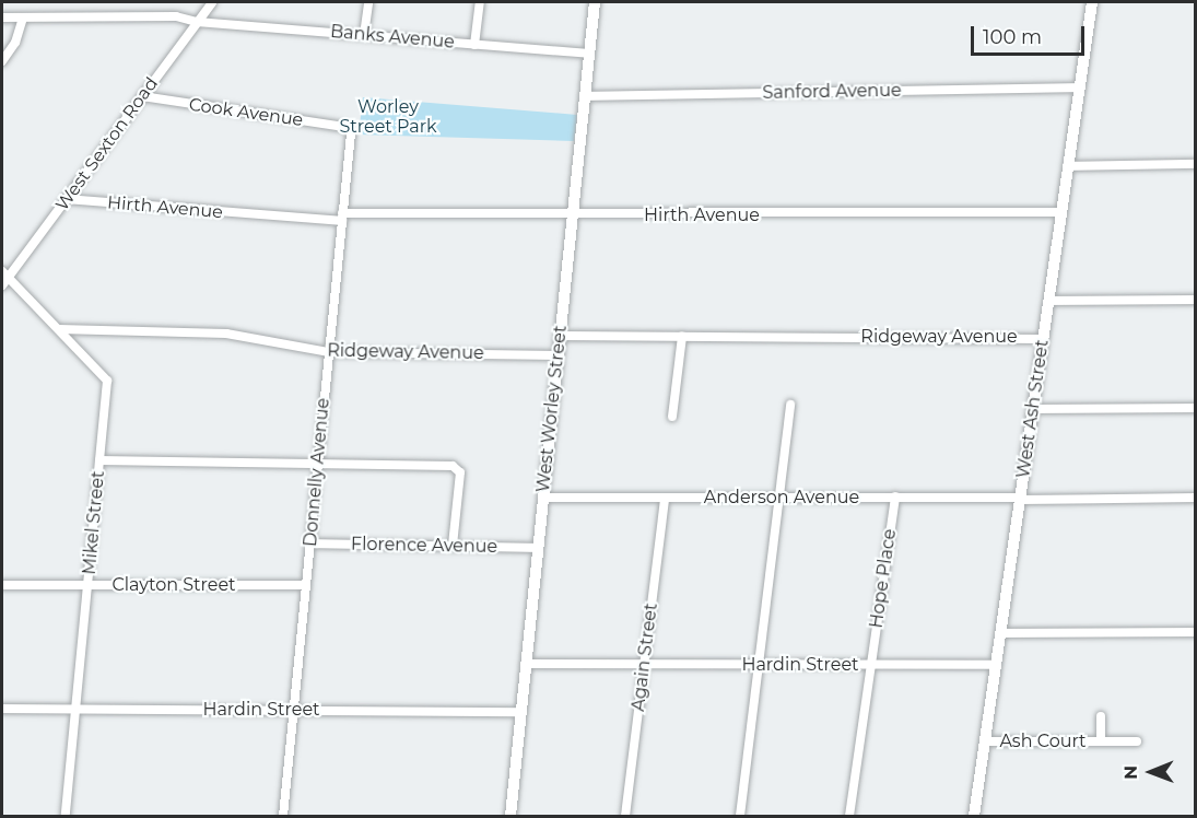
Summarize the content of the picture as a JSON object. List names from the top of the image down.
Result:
{
  "streets": {
    "street": [
      "Banks Avenue",
      "Sanford Avenue",
      "Cook Avenue",
      "West Sexton Road",
      "Hirth Avenue",
      "Ridgeway Avenue",
      "West Worley Street",
      "West Ash Street",
      "Donnelly Avenue",
      "Anderson Avenue",
      "Mikel Street",
      "Florence Avenue",
      "Hope Place",
      "Clayton Street",
      "Again Street",
      "Hardin Street",
      "Ash Court"
    ]
  },
  "crossings": [
    ["Banks Avenue", "West Sexton Road"],
    ["Banks Avenue", "West Worley Street"],
    ["Sanford Avenue", "West Worley Street"],
    ["Sanford Avenue", "West Ash Street"],
    ["Cook Avenue", "West Sexton Road"],
    ["Cook Avenue", "Donnelly Avenue"],
    ["West Sexton Road", "Hirth Avenue"],
    ["West Sexton Road", "Mikel Street"],
    ["Hirth Avenue", "West Worley Street"],
    ["Hirth Avenue", "West Ash Street"],
    ["Hirth Avenue", "Donnelly Avenue"],
    ["Ridgeway Avenue", "West Worley Street"],
    ["Ridgeway Avenue", "West Ash Street"],
    ["Ridgeway Avenue", "Donnelly Avenue"],
    ["Ridgeway Avenue", "Mikel Street"],
    ["West Worley Street", "Anderson Avenue"],
    ["West Worley Street", "Florence Avenue"],
    ["West Worley Street", "Hardin Street"],
    ["West Ash Street", "Anderson Avenue"],
    ["West Ash Street", "Hardin Street"],
    ["West Ash Street", "Ash Court"],
    ["Donnelly Avenue", "Florence Avenue"],
    ["Donnelly Avenue", "Clayton Street"],
    ["Donnelly Avenue", "Hardin Street"],
    ["Anderson Avenue", "Hope Place"],
    ["Anderson Avenue", "Again Street"],
    ["Mikel Street", "Clayton Street"],
    ["Mikel Street", "Hardin Street"],
    ["Hope Place", "Hardin Street"],
    ["Again Street", "Hardin Street"]
  ],
  "parks": ["Worley Street Park"],
  "scale_bar": "100 m",
  "north": "left"
}
